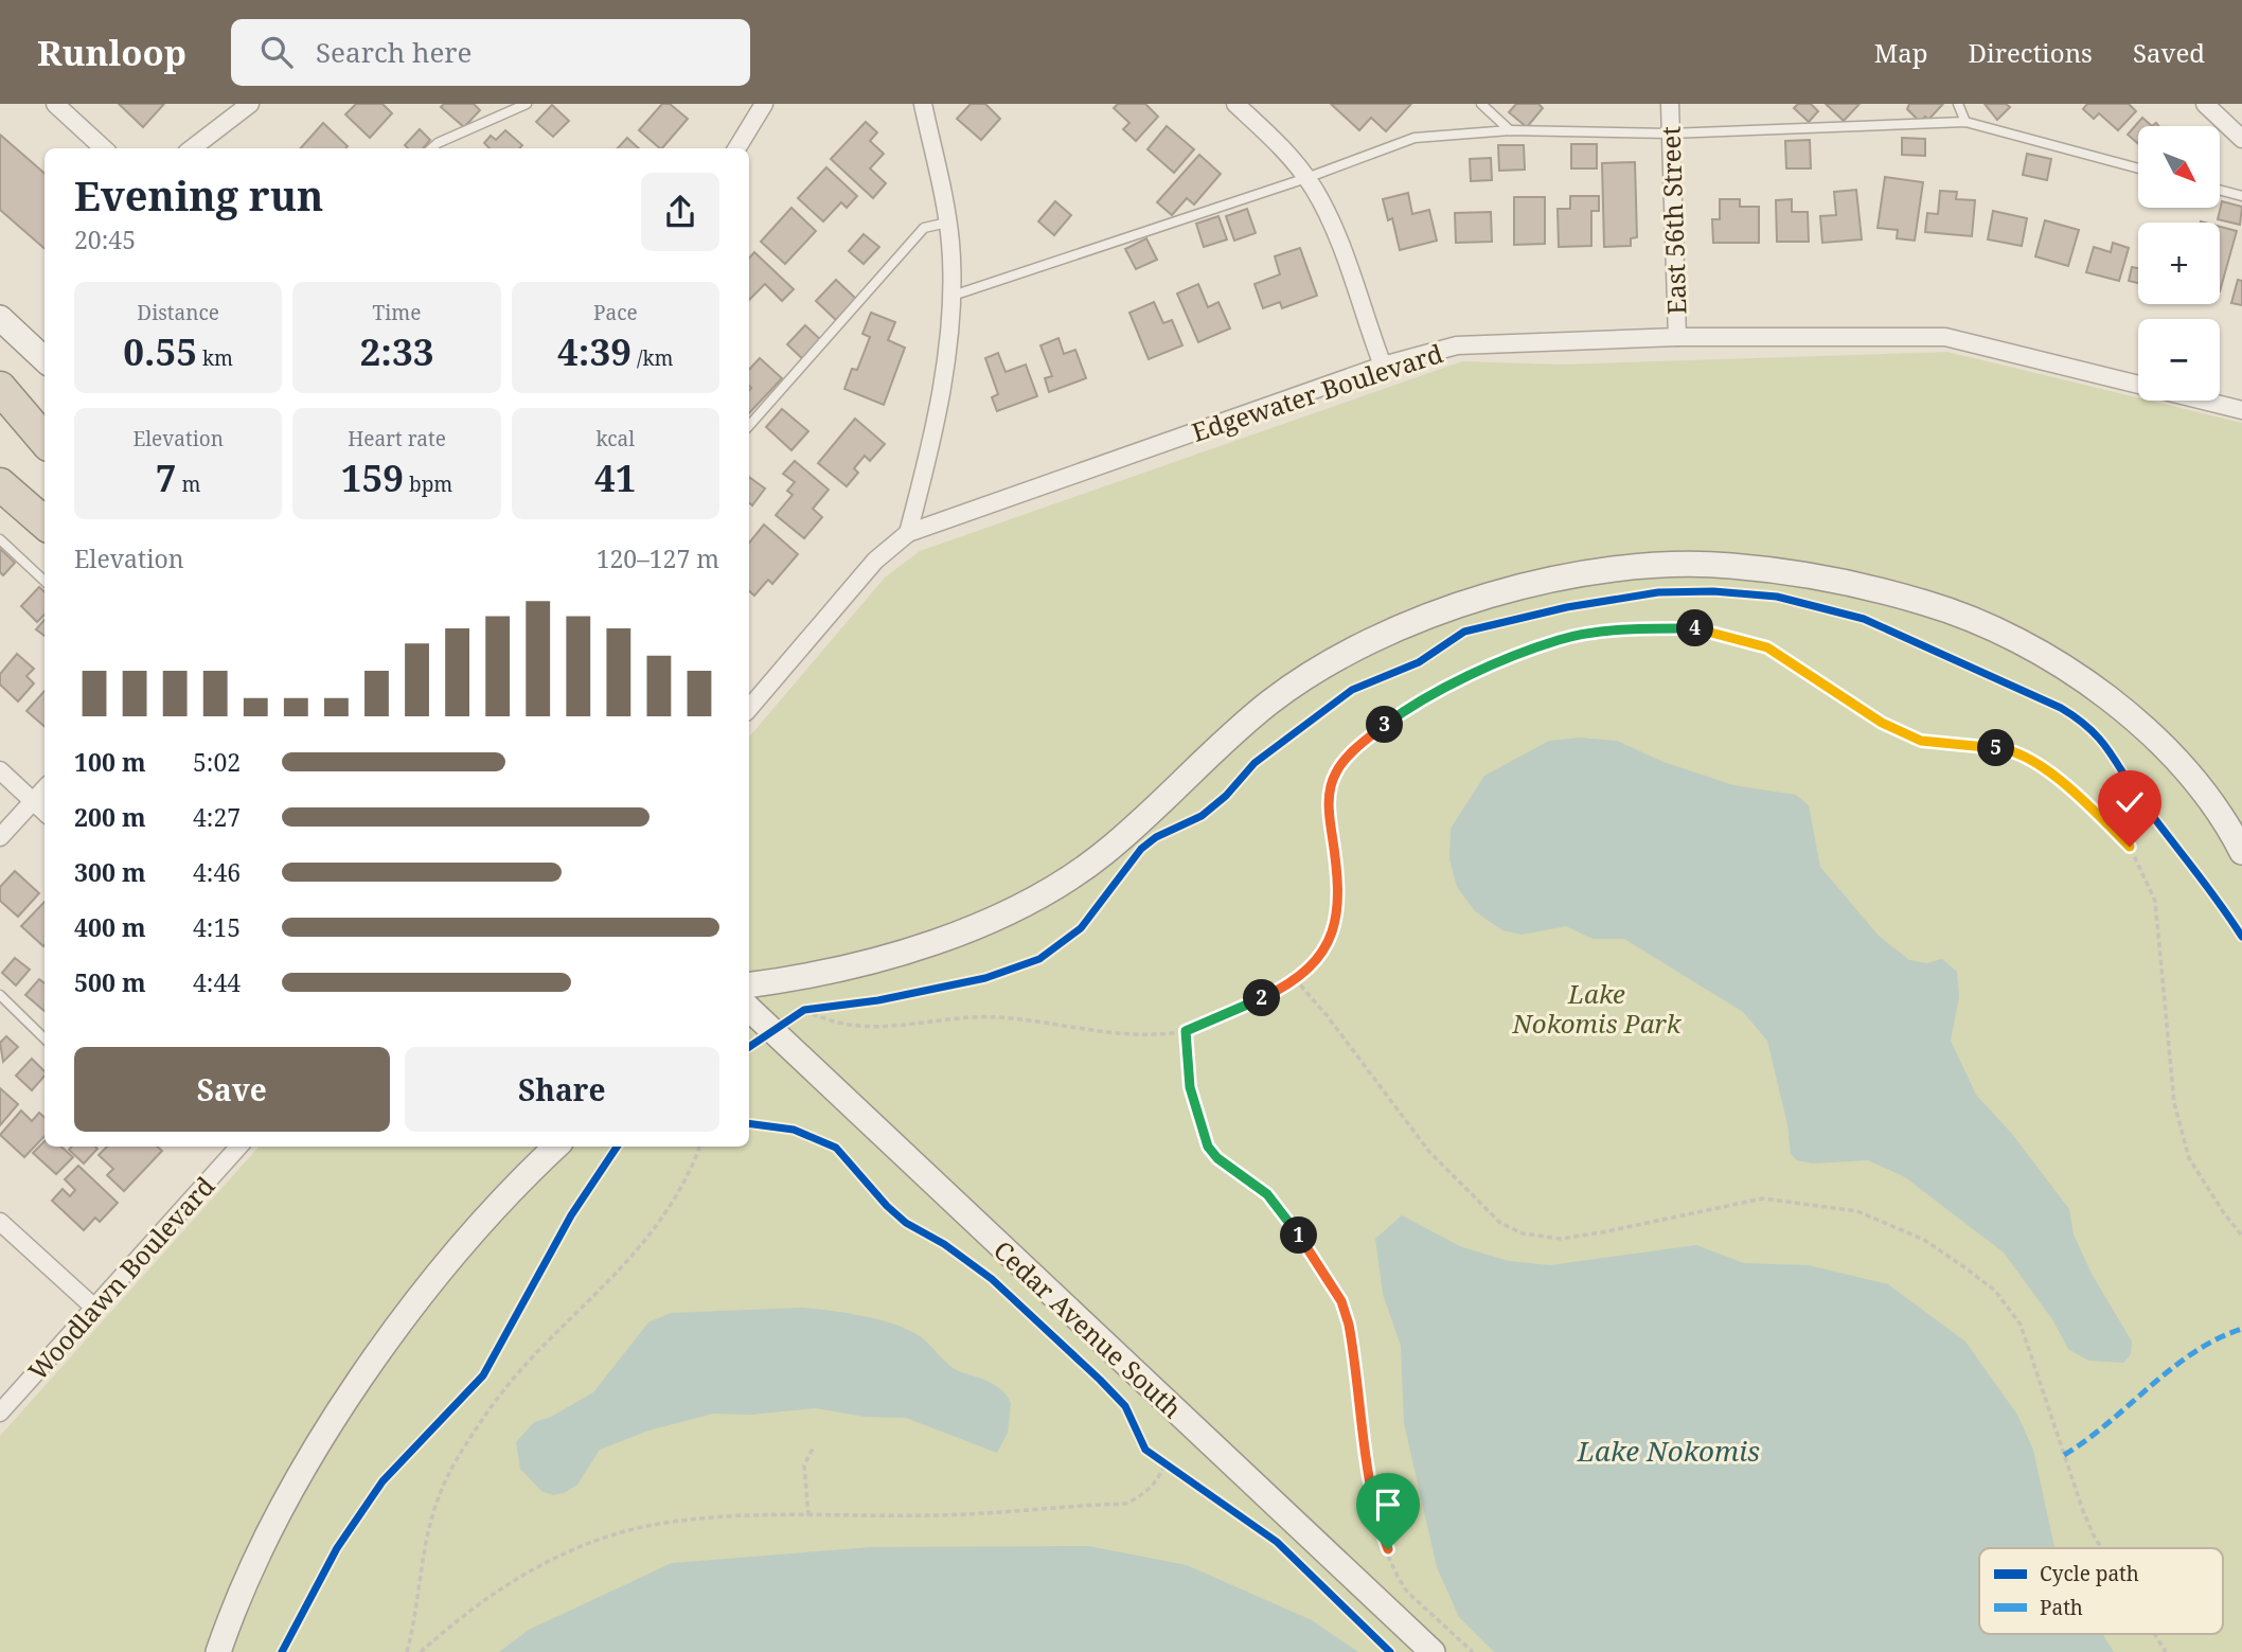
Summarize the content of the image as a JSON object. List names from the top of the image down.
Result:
{
  "streets": {
    "street": [
      "East 56th Street",
      "Edgewater Boulevard",
      "Woodlawn Boulevard",
      "Cedar Avenue South"
    ]
  },
  "crossings": [
    ["East 56th Street", "Edgewater Boulevard"]
  ],
  "water": ["Lake Nokomis"],
  "parks": ["Lake Nokomis Park"],
  "legend": ["Cycle path", "Path"],
  "north": "bottom right",
  "page": {
    "header": "Runloop",
    "search": "Search here",
    "nav": ["Map", "Directions", "Saved"],
    "map_buttons": ["+", "−"],
    "heading": ["Evening run", "20:45"],
    "stats": [
      ["Distance", "0.55 km"],
      ["Time", "2:33"],
      ["Pace", "4:39 /km"],
      ["Elevation", "7 m"],
      ["Heart rate", "159 bpm"],
      ["kcal", "41"]
    ],
    "chart": ["Elevation", "120–127 m"],
    "pins": [
      "4",
      "3",
      "5",
      "2",
      "1"
    ],
    "list": [
      {
        "name": "100 m",
        "note": "5:02"
      },
      {
        "name": "200 m",
        "note": "4:27"
      },
      {
        "name": "300 m",
        "note": "4:46"
      },
      {
        "name": "400 m",
        "note": "4:15"
      },
      {
        "name": "500 m",
        "note": "4:44"
      }
    ],
    "buttons": ["Save", "Share"]
  }
}
